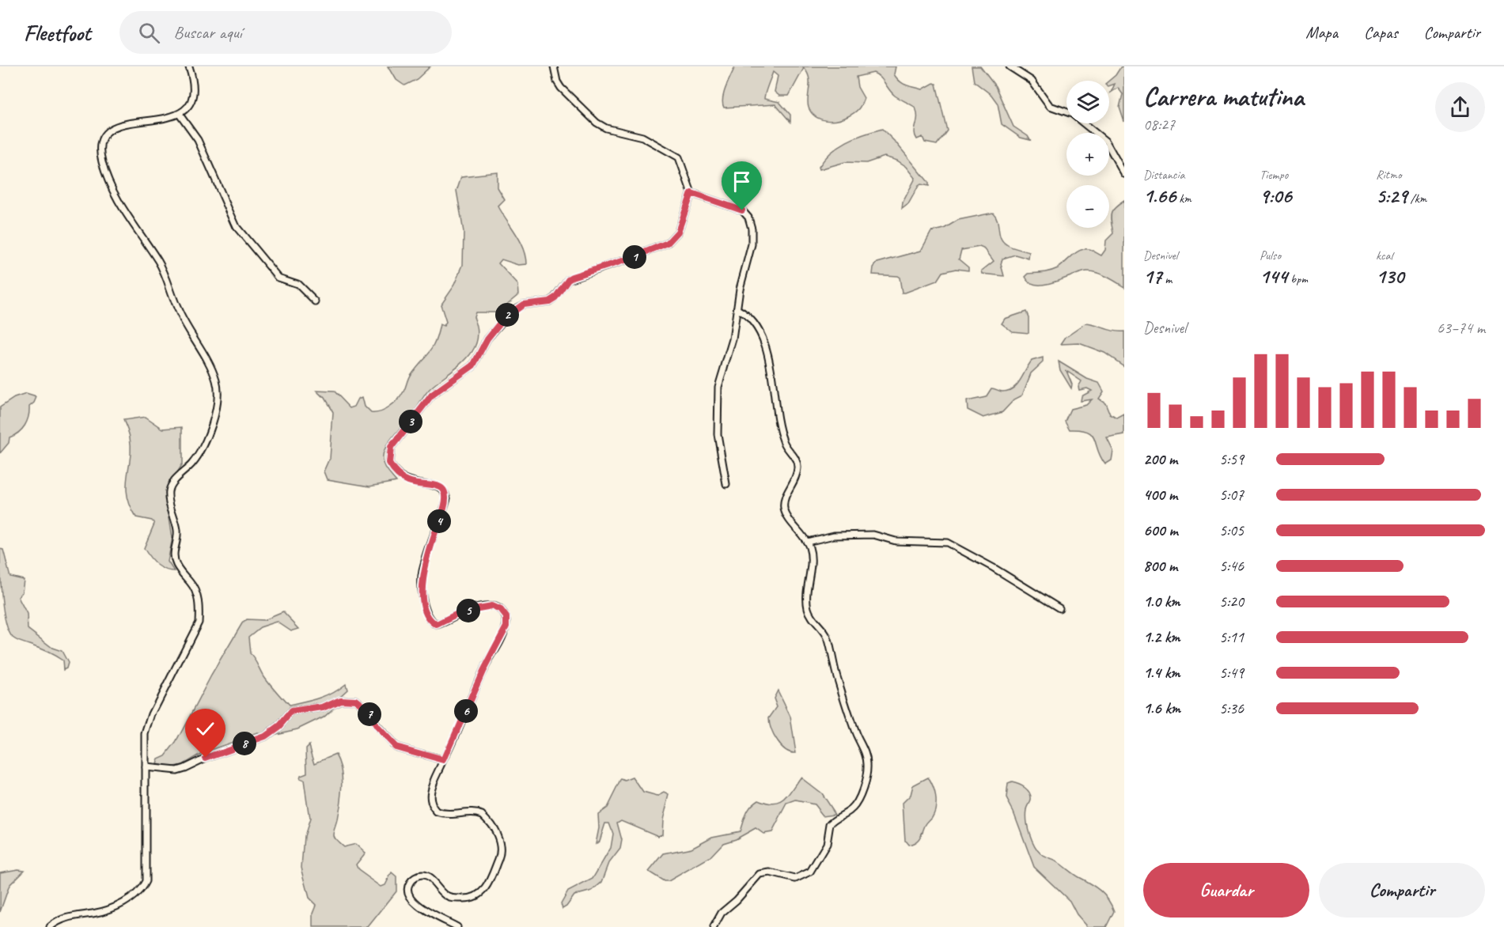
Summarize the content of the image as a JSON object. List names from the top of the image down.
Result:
{
  "page": {
    "header": "Fleetfoot",
    "search": "Buscar aquí",
    "nav": ["Mapa", "Capas", "Compartir"],
    "heading": ["Carrera matutina", "08:27"],
    "map_buttons": ["+", "−"],
    "stats": [
      ["Distancia", "1.66 km"],
      ["Tiempo", "9:06"],
      ["Ritmo", "5:29 /km"],
      ["Desnivel", "17 m"],
      ["Pulso", "144 bpm"],
      ["kcal", "130"]
    ],
    "pins": [
      "1",
      "2",
      "3",
      "4",
      "5",
      "6",
      "7",
      "8"
    ],
    "chart": ["Desnivel", "63–74 m"],
    "list": [
      {
        "name": "200 m",
        "note": "5:59"
      },
      {
        "name": "400 m",
        "note": "5:07"
      },
      {
        "name": "600 m",
        "note": "5:05"
      },
      {
        "name": "800 m",
        "note": "5:46"
      },
      {
        "name": "1.0 km",
        "note": "5:20"
      },
      {
        "name": "1.2 km",
        "note": "5:11"
      },
      {
        "name": "1.4 km",
        "note": "5:49"
      },
      {
        "name": "1.6 km",
        "note": "5:36"
      }
    ],
    "buttons": ["Guardar", "Compartir"]
  }
}
